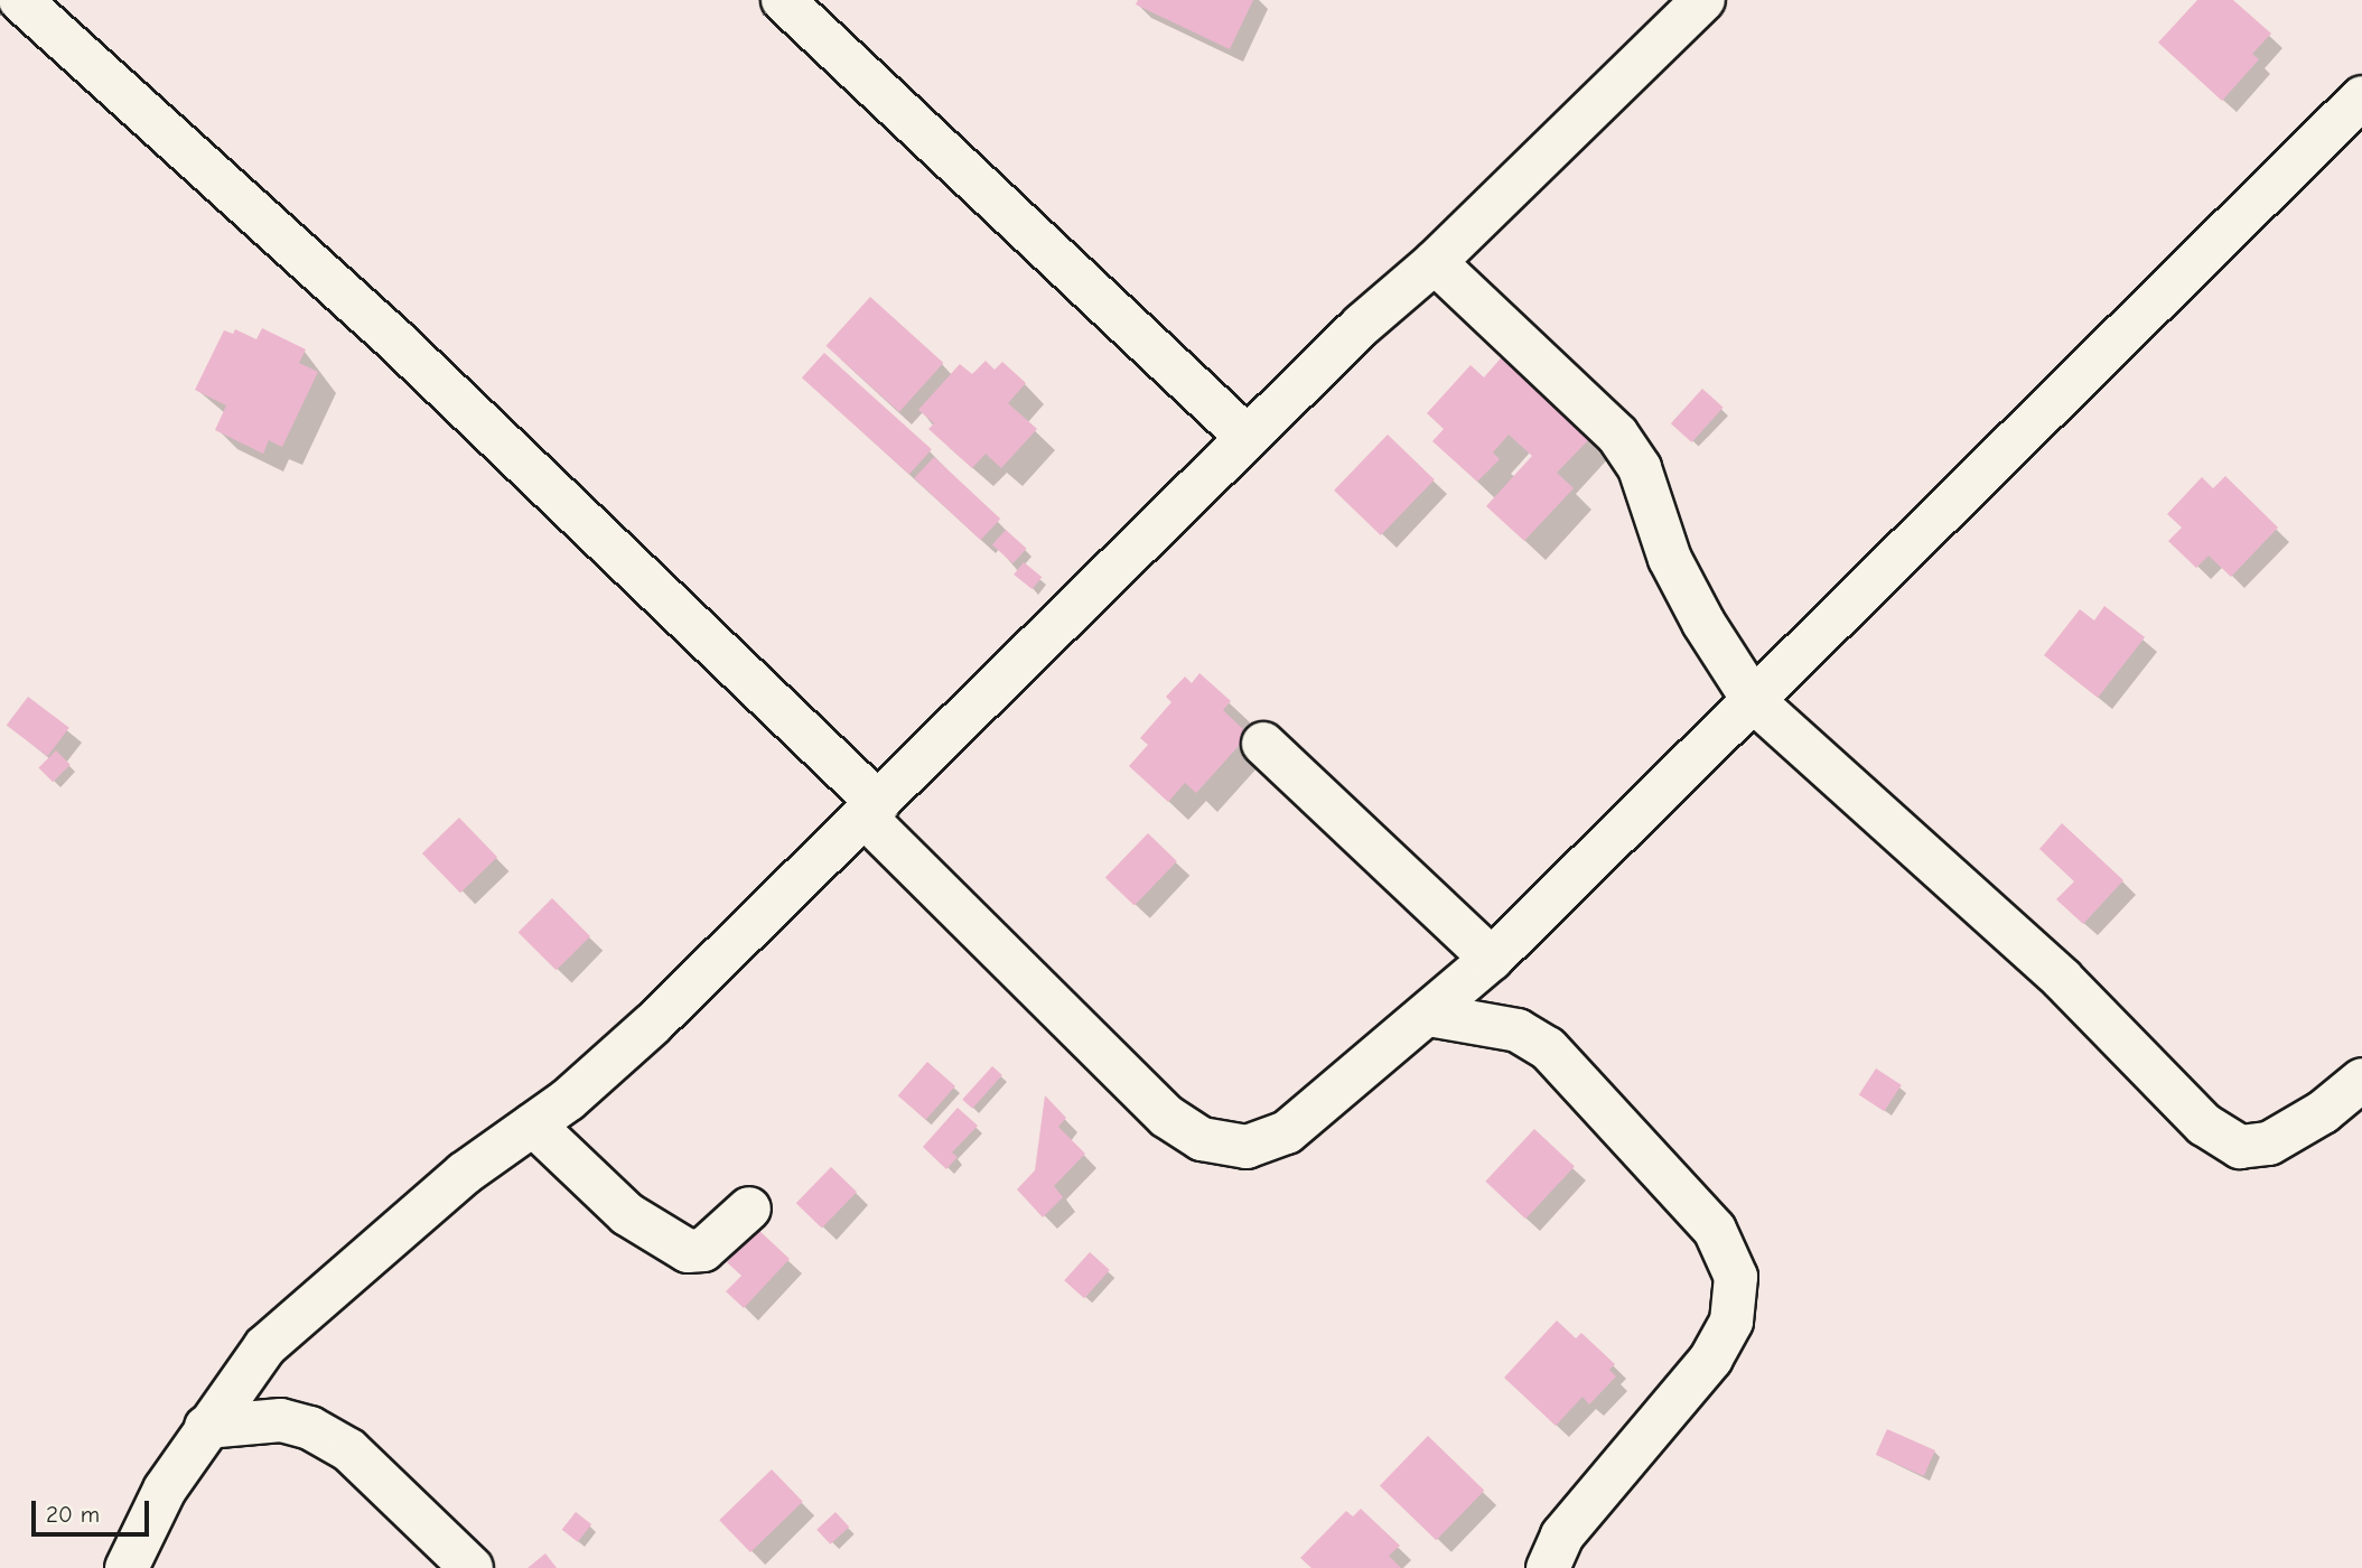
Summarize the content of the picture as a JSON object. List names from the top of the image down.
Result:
{
  "scale_bar": "20 m"
}
